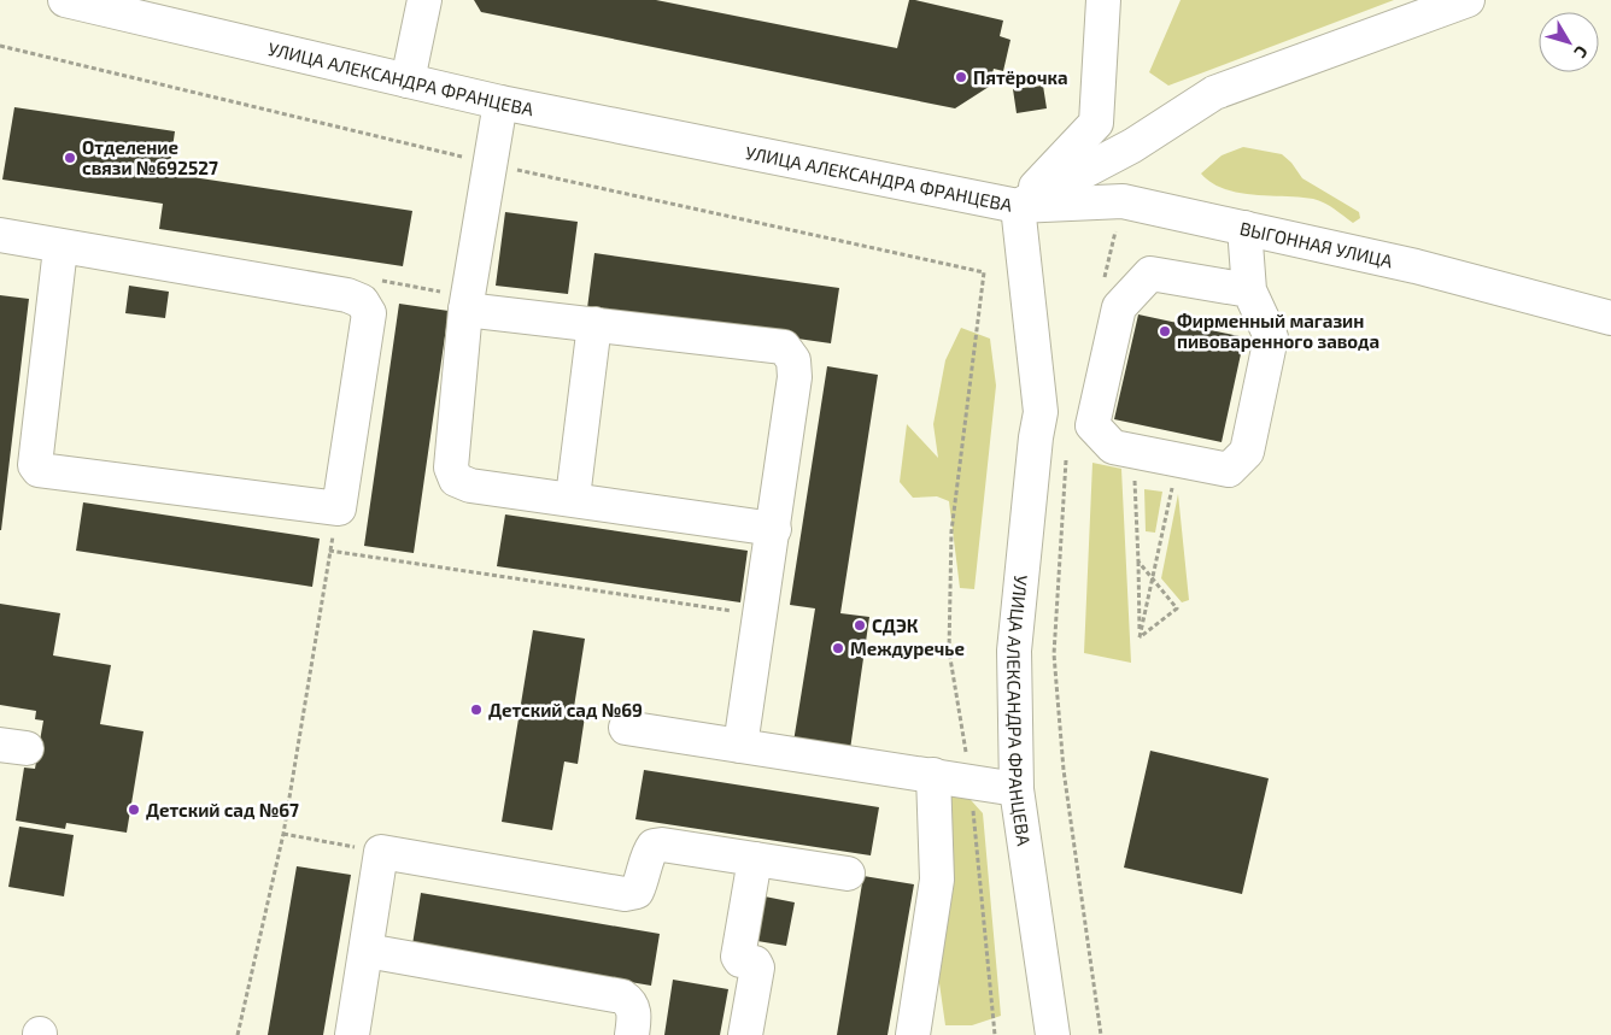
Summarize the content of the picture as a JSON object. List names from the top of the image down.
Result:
{
  "streets": {
    "street": ["УЛИЦА АЛЕКСАНДРА ФРАНЦЕВА", "ВЫГОННАЯ УЛИЦА"]
  },
  "crossings": [
    ["УЛИЦА АЛЕКСАНДРА ФРАНЦЕВА", "ВЫГОННАЯ УЛИЦА"]
  ],
  "places": [
    "Пятёрочка",
    "Отделение связи №692527",
    "Фирменный магазин пивоваренного завода",
    "СДЭК",
    "Междуречье",
    "Детский сад №69",
    "Детский сад №67"
  ],
  "north": "bottom right"
}
